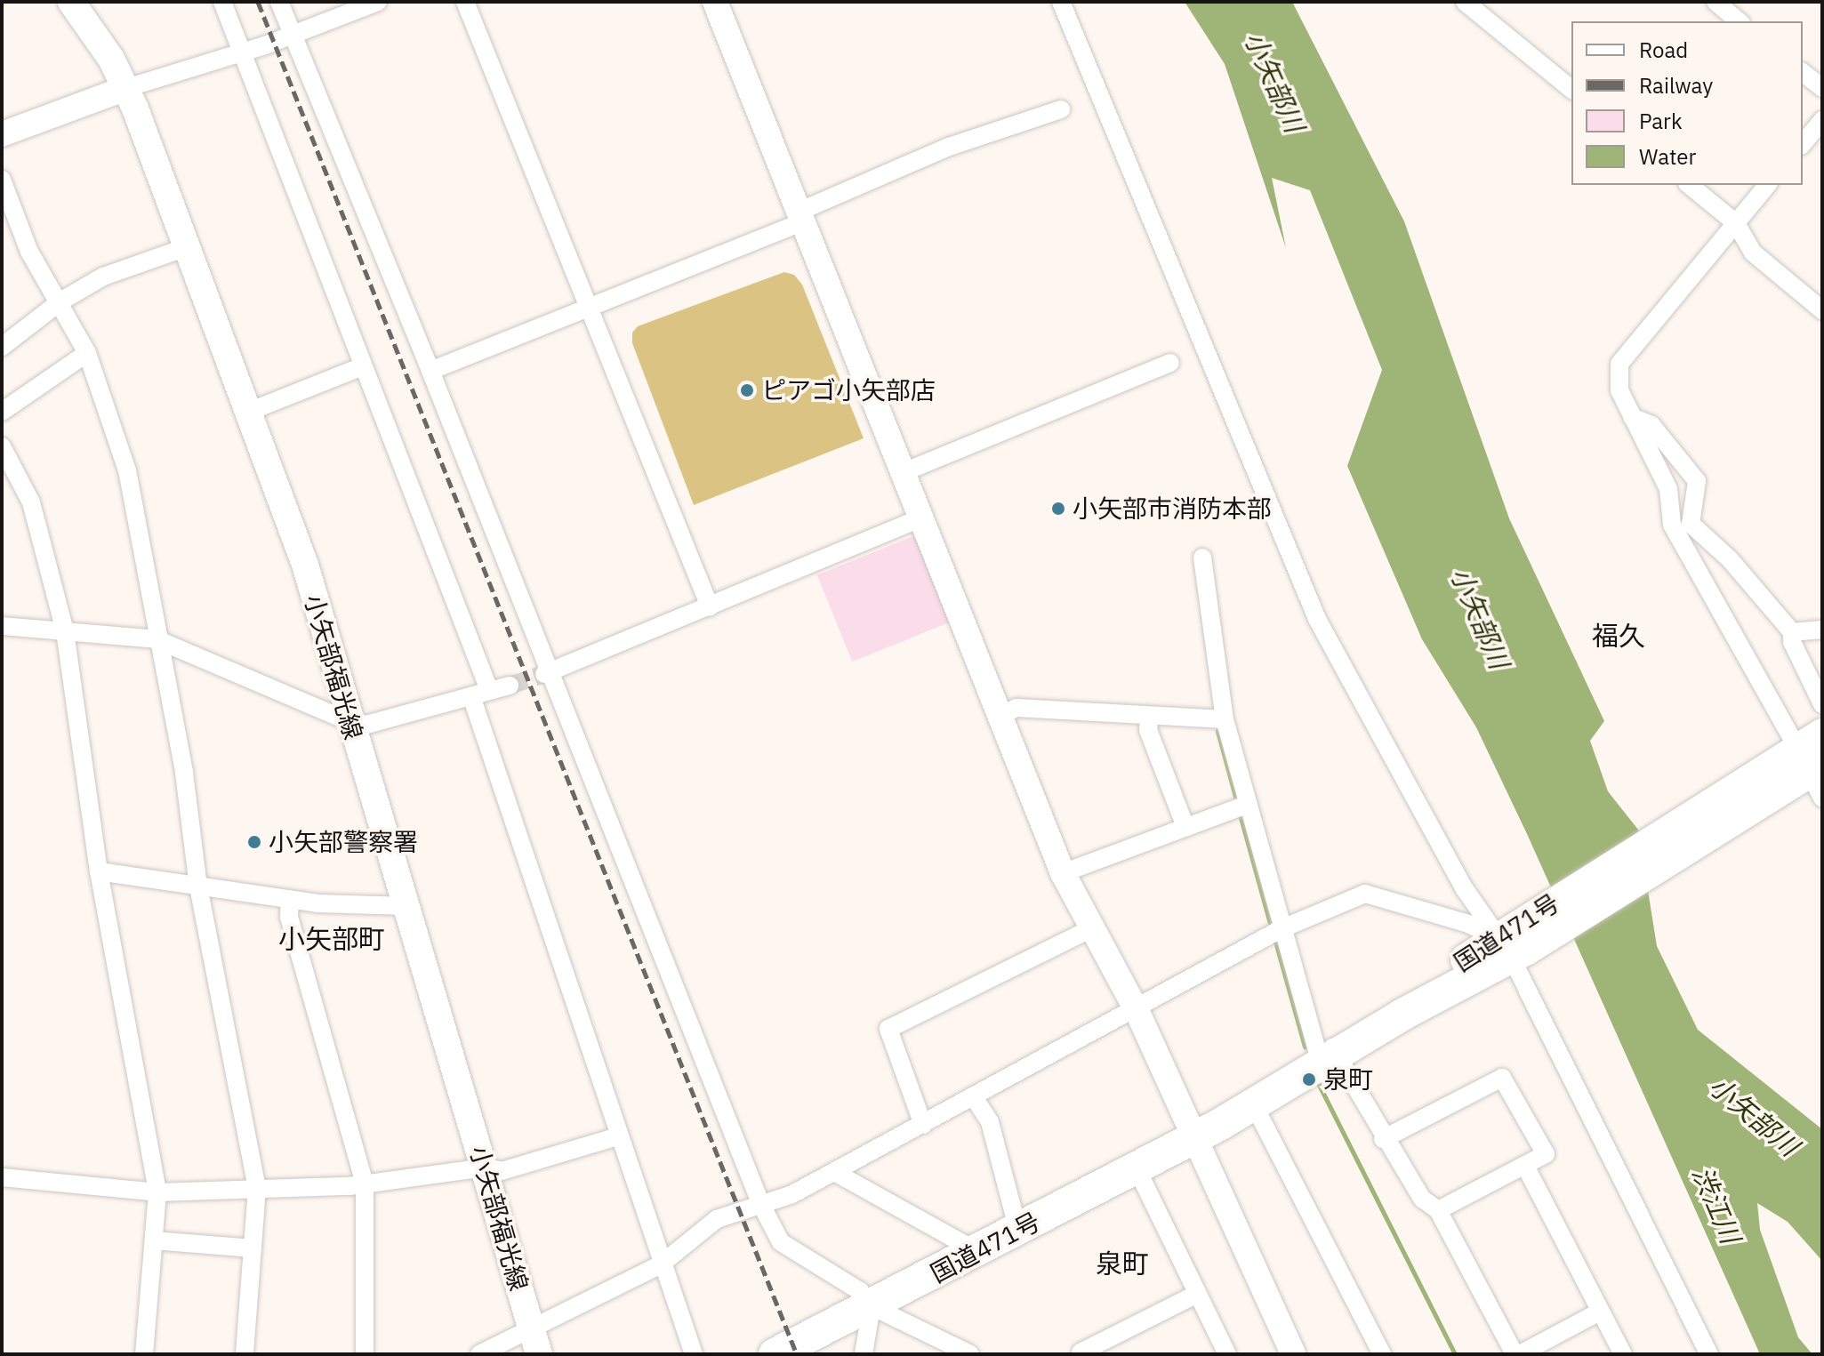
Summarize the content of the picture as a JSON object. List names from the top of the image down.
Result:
{
  "streets": {
    "highway": ["国道471号"],
    "main road": ["小矢部福光線"]
  },
  "districts": ["福久", "小矢部町", "泉町"],
  "water": ["小矢部川", "渋江川"],
  "places": [
    "ピアゴ小矢部店",
    "小矢部市消防本部",
    "小矢部警察署",
    "泉町"
  ],
  "legend": [
    "Road",
    "Railway",
    "Park",
    "Water"
  ]
}
